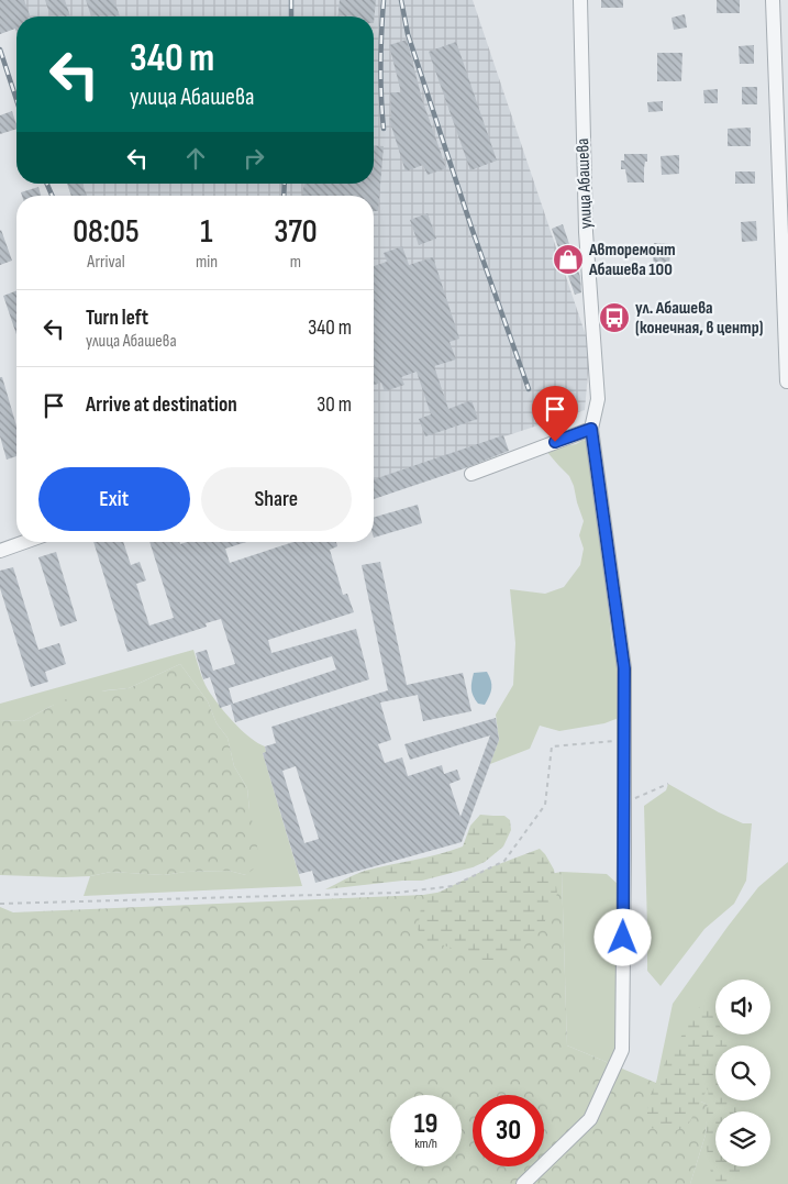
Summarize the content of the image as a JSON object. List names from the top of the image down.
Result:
{
  "streets": {
    "street": ["улица Абашева"]
  },
  "places": {
    "shop": ["Авторемонт Абашева 100"],
    "bus stop": ["ул. Абашева (конечная, в центр)"]
  },
  "page": {
    "turn": ["340 m", "улица Абашева"],
    "eta": [
      "08:05",
      "Arrival",
      "1",
      "min",
      "370",
      "m"
    ],
    "list": [
      {
        "name": "Turn left",
        "note": "улица Абашева",
        "value": "340 m"
      },
      {
        "name": "Arrive at destination",
        "value": "30 m"
      }
    ],
    "buttons": ["Exit", "Share"],
    "speed": "19 km/h",
    "limit": "30"
  }
}
